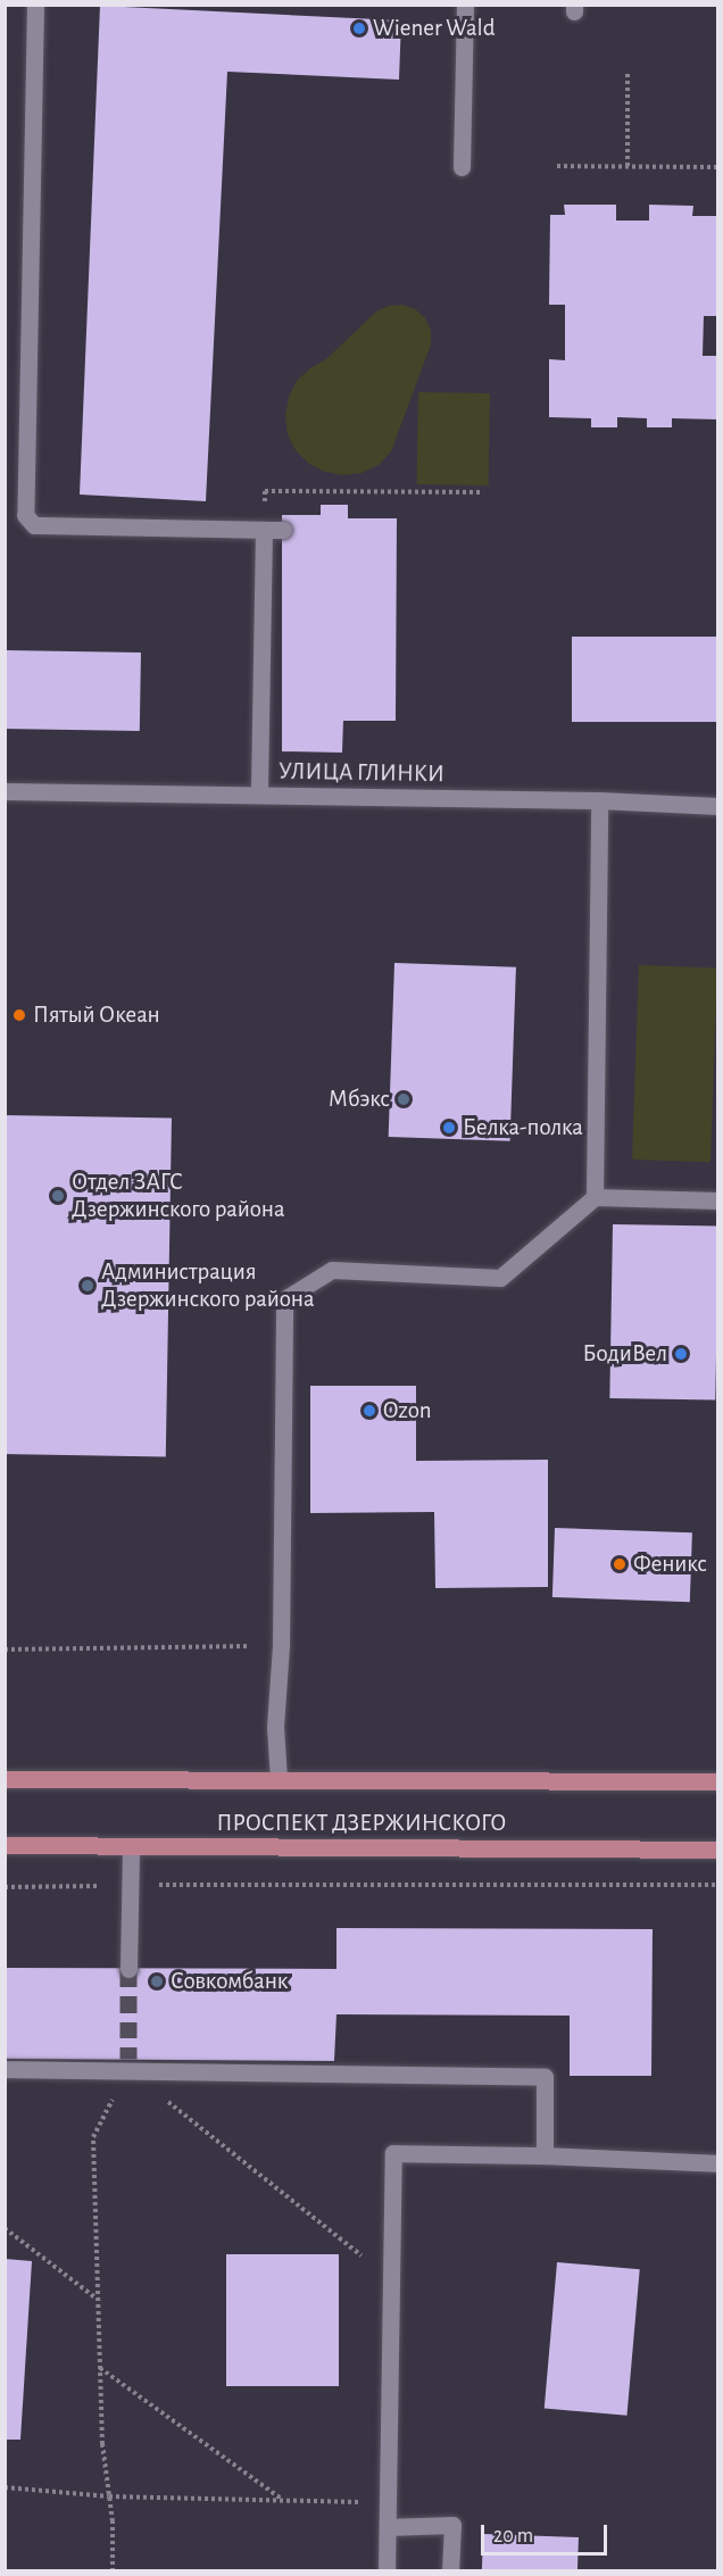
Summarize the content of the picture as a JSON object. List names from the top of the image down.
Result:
{
  "streets": {
    "main road": ["ПРОСПЕКТ ДЗЕРЖИНСКОГО"],
    "street": ["УЛИЦА ГЛИНКИ"]
  },
  "places": [
    "Wiener Wald",
    "Пятый Океан",
    "Мбэкс",
    "Белка-полка",
    "Отдел ЗАГС Дзержинского района",
    "Администрация Дзержинского района",
    "БодиВел",
    "Ozon",
    "Феникс",
    "Совкомбанк"
  ],
  "scale_bar": "20 m"
}
